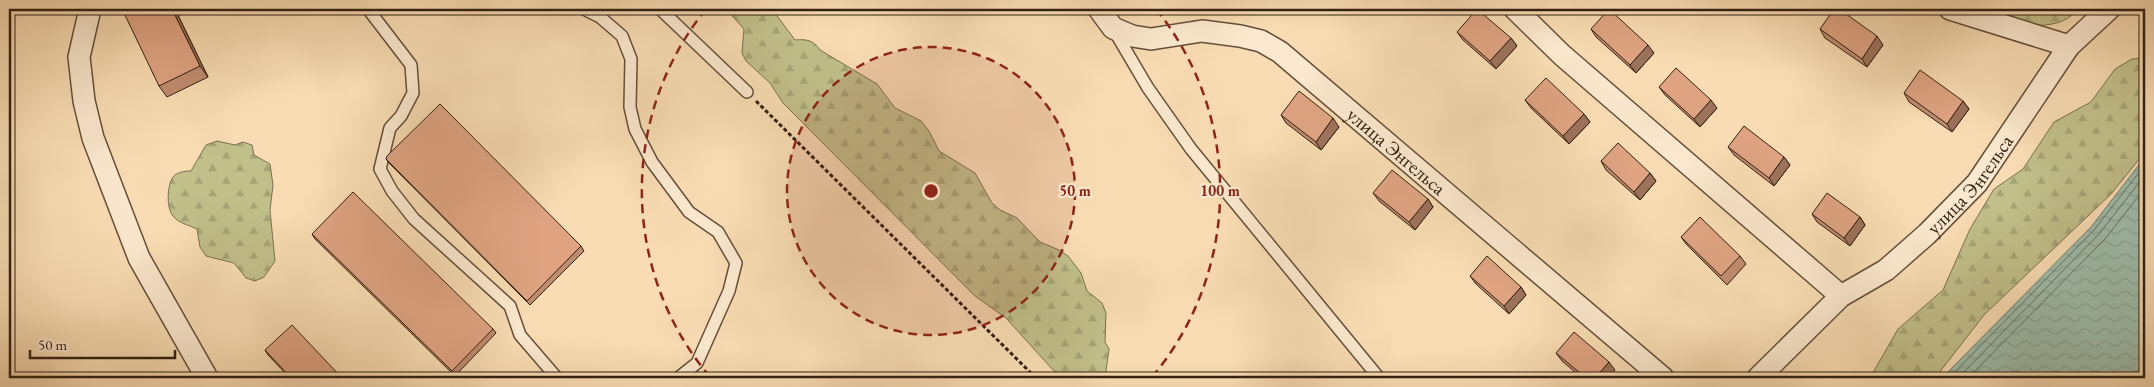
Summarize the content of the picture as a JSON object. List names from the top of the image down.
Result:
{
  "streets": {
    "street": ["улица Энгельса"]
  },
  "scale_bar": "50 m",
  "rings": ["50 m", "100 m"]
}
